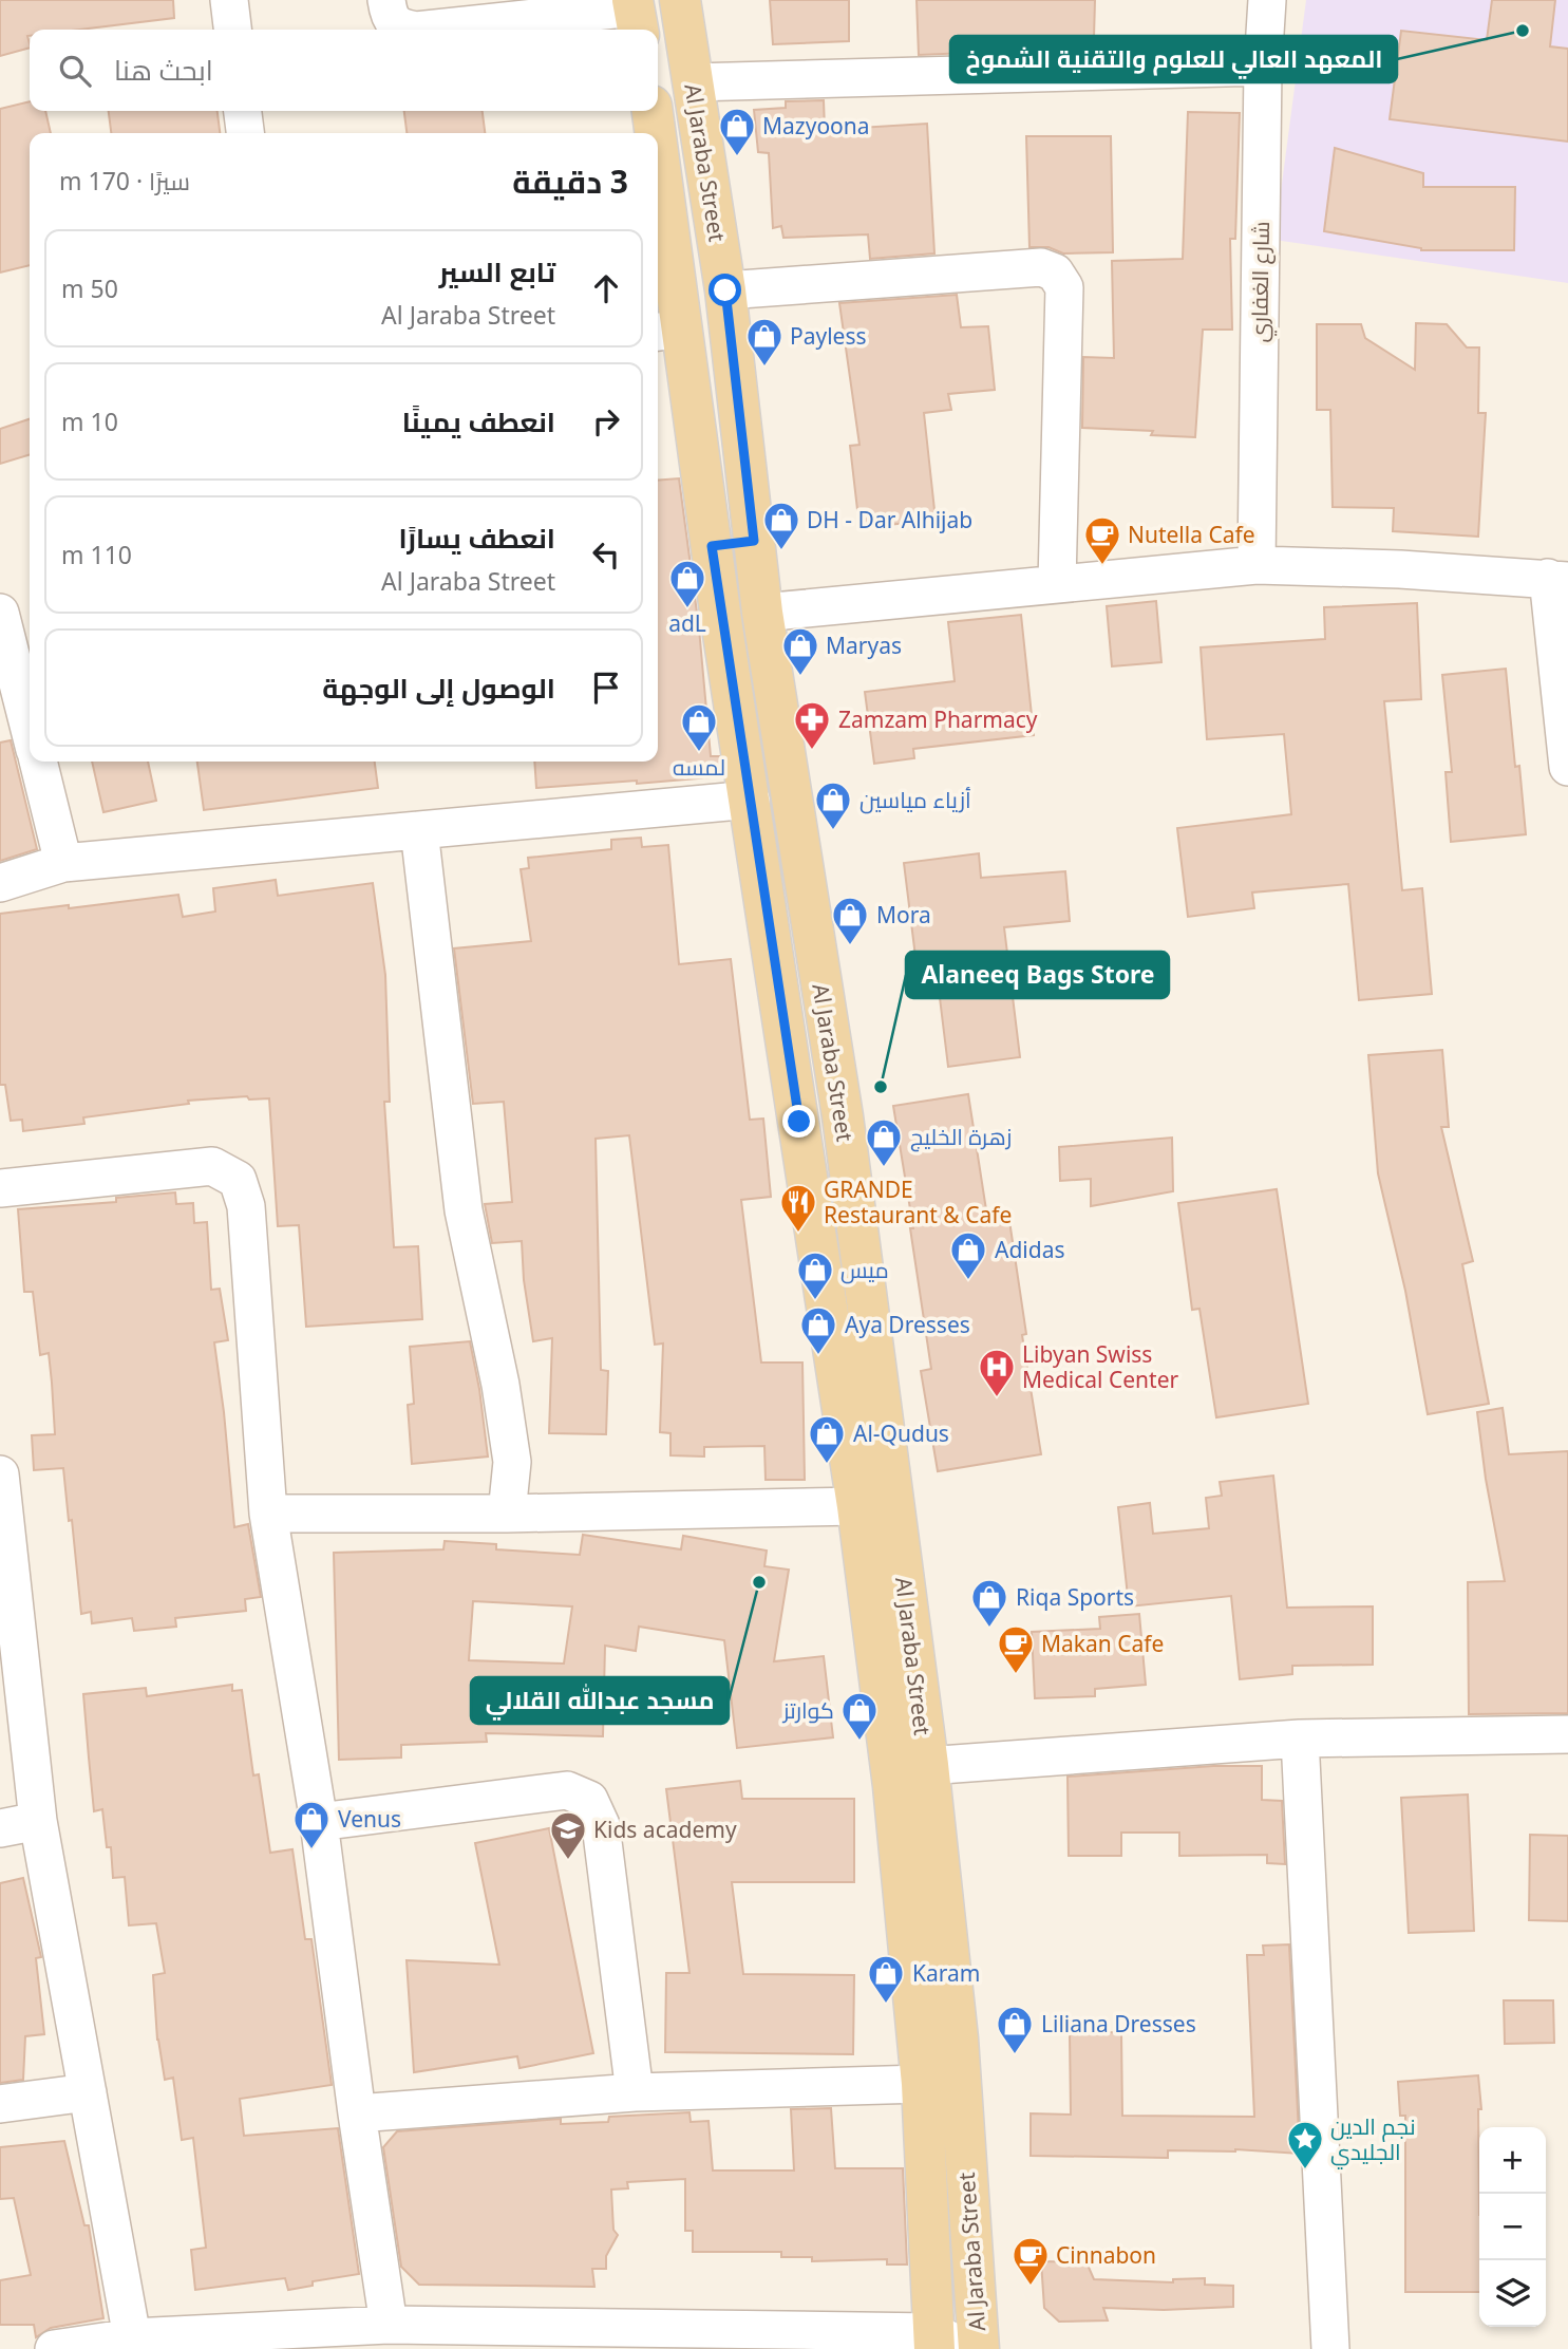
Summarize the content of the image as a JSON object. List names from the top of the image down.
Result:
{
  "streets": {
    "main road": ["Al Jaraba Street"],
    "street": ["شارع الغفاري"]
  },
  "places": {
    "other": ["المعهد العالي للعلوم والتقنية الشموخ", "Alaneeq Bags Store", "مسجد عبدالله القلالي"],
    "shop": [
      "Mazyoona",
      "Payless",
      "DH - Dar Alhijab",
      "adL",
      "Maryas",
      "لمسه",
      "أزياء مياسين",
      "Mora",
      "زهرة الخليج",
      "Adidas",
      "ميس",
      "Aya Dresses",
      "Al-Qudus",
      "Riqa Sports",
      "كوارتز",
      "Venus",
      "Karam",
      "Liliana Dresses"
    ],
    "cafe": ["Nutella Cafe", "Makan Cafe", "Cinnabon"],
    "pharmacy": ["Zamzam Pharmacy"],
    "restaurant": ["GRANDE Restaurant & Cafe"],
    "hospital": ["Libyan Swiss Medical Center"],
    "school or university": ["Kids academy"],
    "place": ["نجم الدين الجليدي"]
  },
  "page": {
    "search": "ابحث هنا",
    "heading": ["3 دقيقة", "سيرًا · 170 m"],
    "list": [
      ["تابع السير", "Al Jaraba Street", "50 m"],
      ["انعطف يمينًا", "10 m"],
      ["انعطف يسارًا", "Al Jaraba Street", "110 m"],
      "الوصول إلى الوجهة"
    ],
    "map_buttons": ["+", "−"]
  }
}
